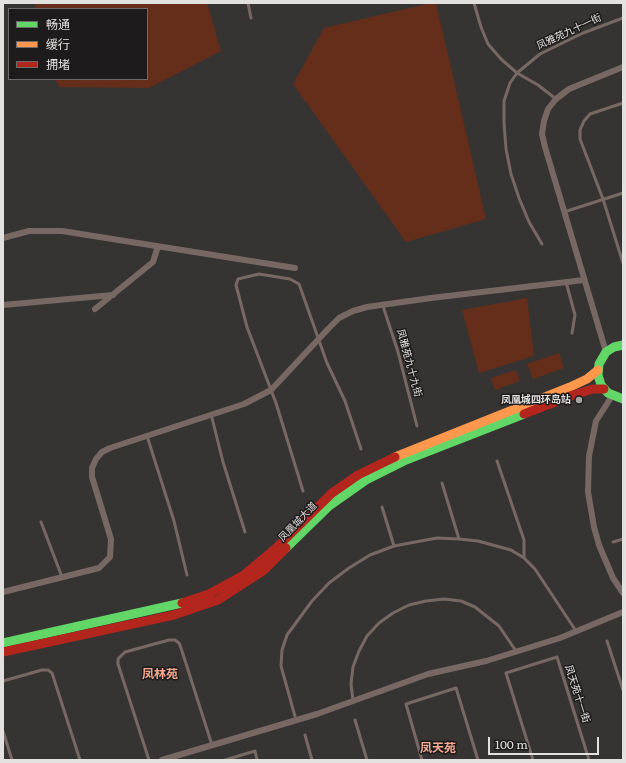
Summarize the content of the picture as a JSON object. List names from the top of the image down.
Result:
{
  "streets": {
    "main road": ["凤凰城大道"],
    "lane": ["凤雅苑九十一街", "凤雅苑九十九街", "凤天苑十一街"]
  },
  "districts": ["凤林苑", "凤天苑"],
  "places": ["凤凰城四环岛站"],
  "legend": ["畅通", "缓行", "拥堵"],
  "scale_bar": "100 m"
}
